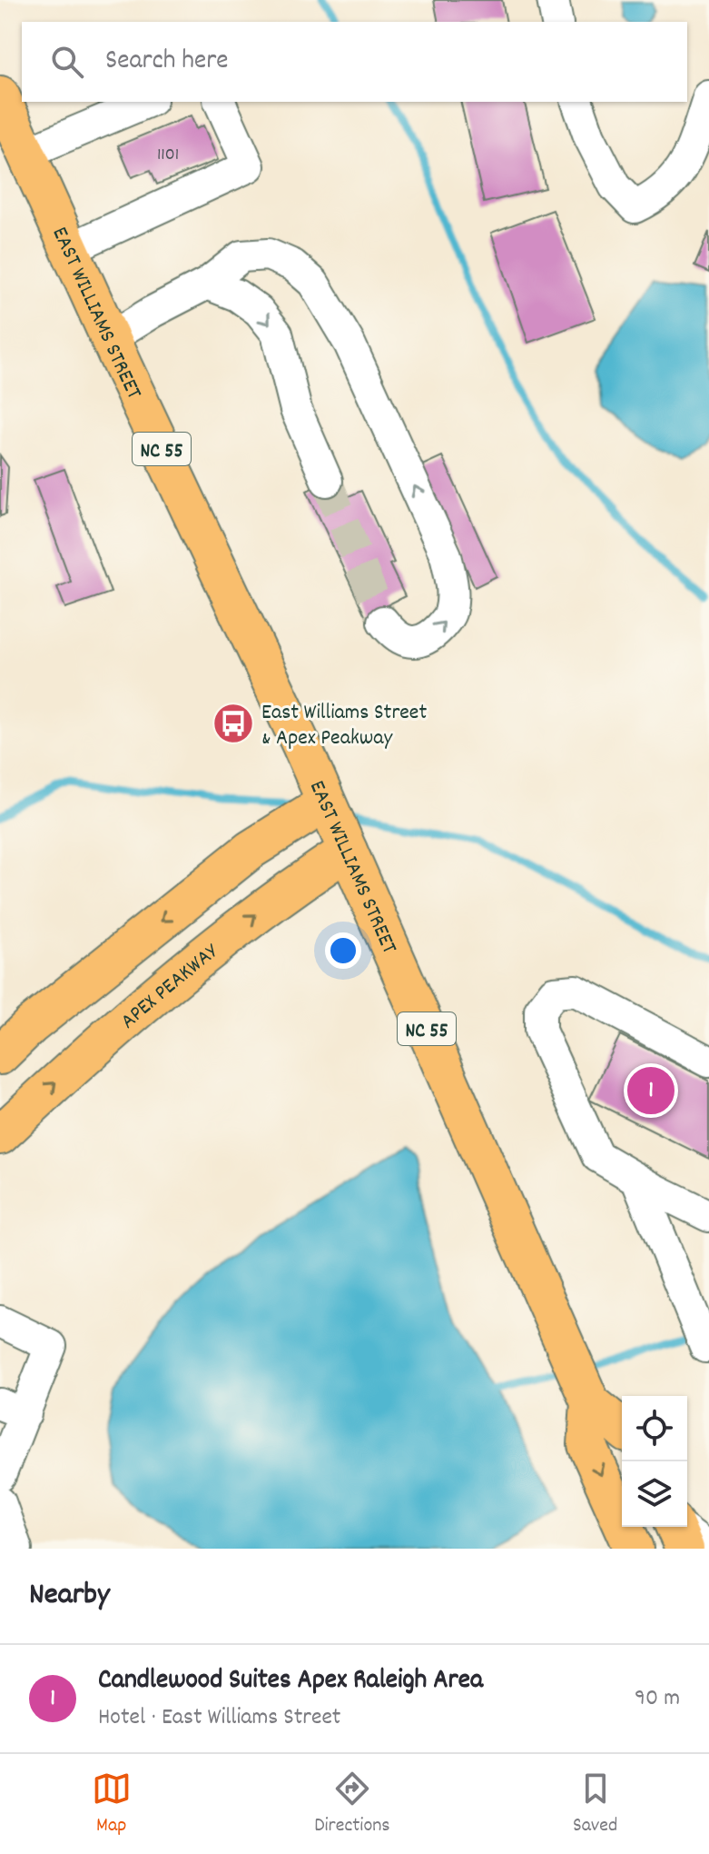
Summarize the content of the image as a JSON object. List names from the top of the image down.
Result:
{
  "streets": {
    "main road": ["EAST WILLIAMS STREET", "NC 55", "APEX PEAKWAY"]
  },
  "crossings": [
    ["EAST WILLIAMS STREET", "APEX PEAKWAY"]
  ],
  "places": {
    "bus stop": ["East Williams Street & Apex Peakway"]
  },
  "house_numbers": ["1101"],
  "page": {
    "search": "Search here",
    "pins": "1",
    "heading": "Nearby",
    "list": [
      {
        "mark": "1",
        "name": "Candlewood Suites Apex Raleigh Area",
        "note": "Hotel · East Williams Street",
        "value": "90 m"
      }
    ],
    "nav": ["Map", "Directions", "Saved"]
  }
}
